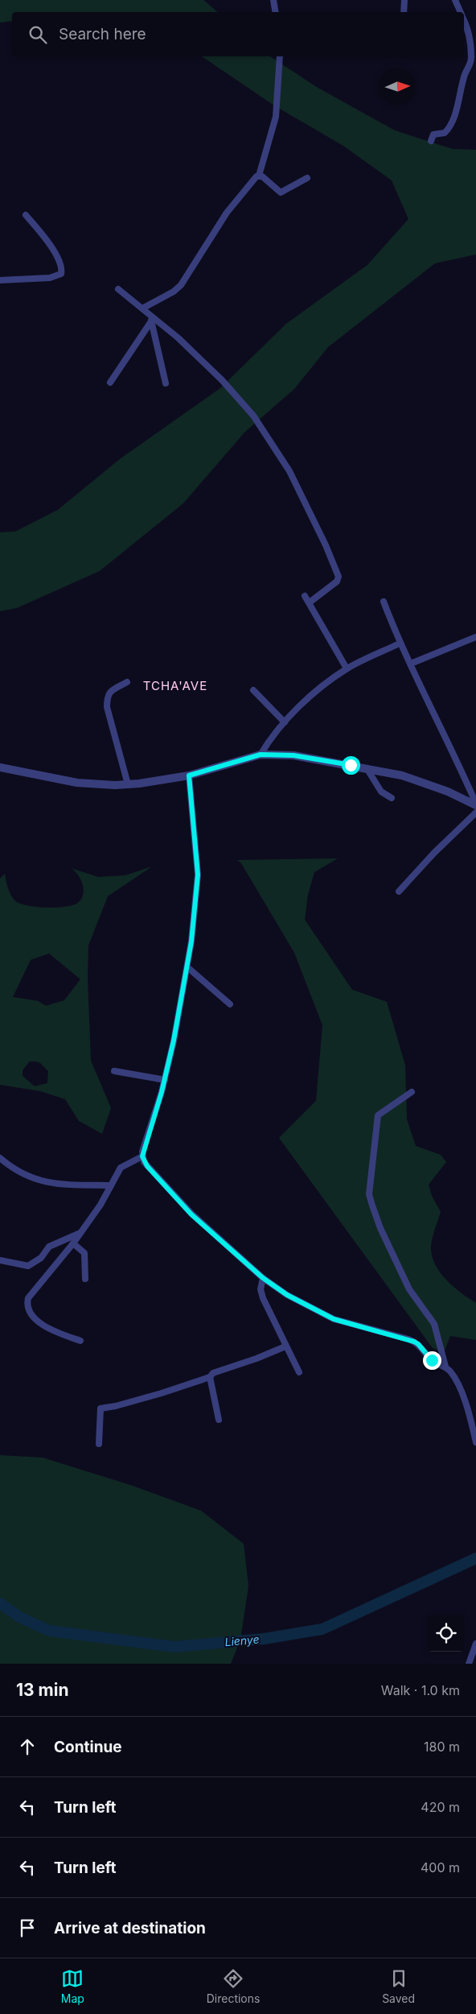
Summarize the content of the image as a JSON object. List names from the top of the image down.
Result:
{
  "districts": ["TCHA'AVE"],
  "water": ["Lienye"],
  "north": "right",
  "page": {
    "search": "Search here",
    "heading": ["13 min", "Walk · 1.0 km"],
    "list": [
      ["Continue", "180 m"],
      ["Turn left", "420 m"],
      ["Turn left", "400 m"],
      "Arrive at destination"
    ],
    "nav": ["Map", "Directions", "Saved"]
  }
}
